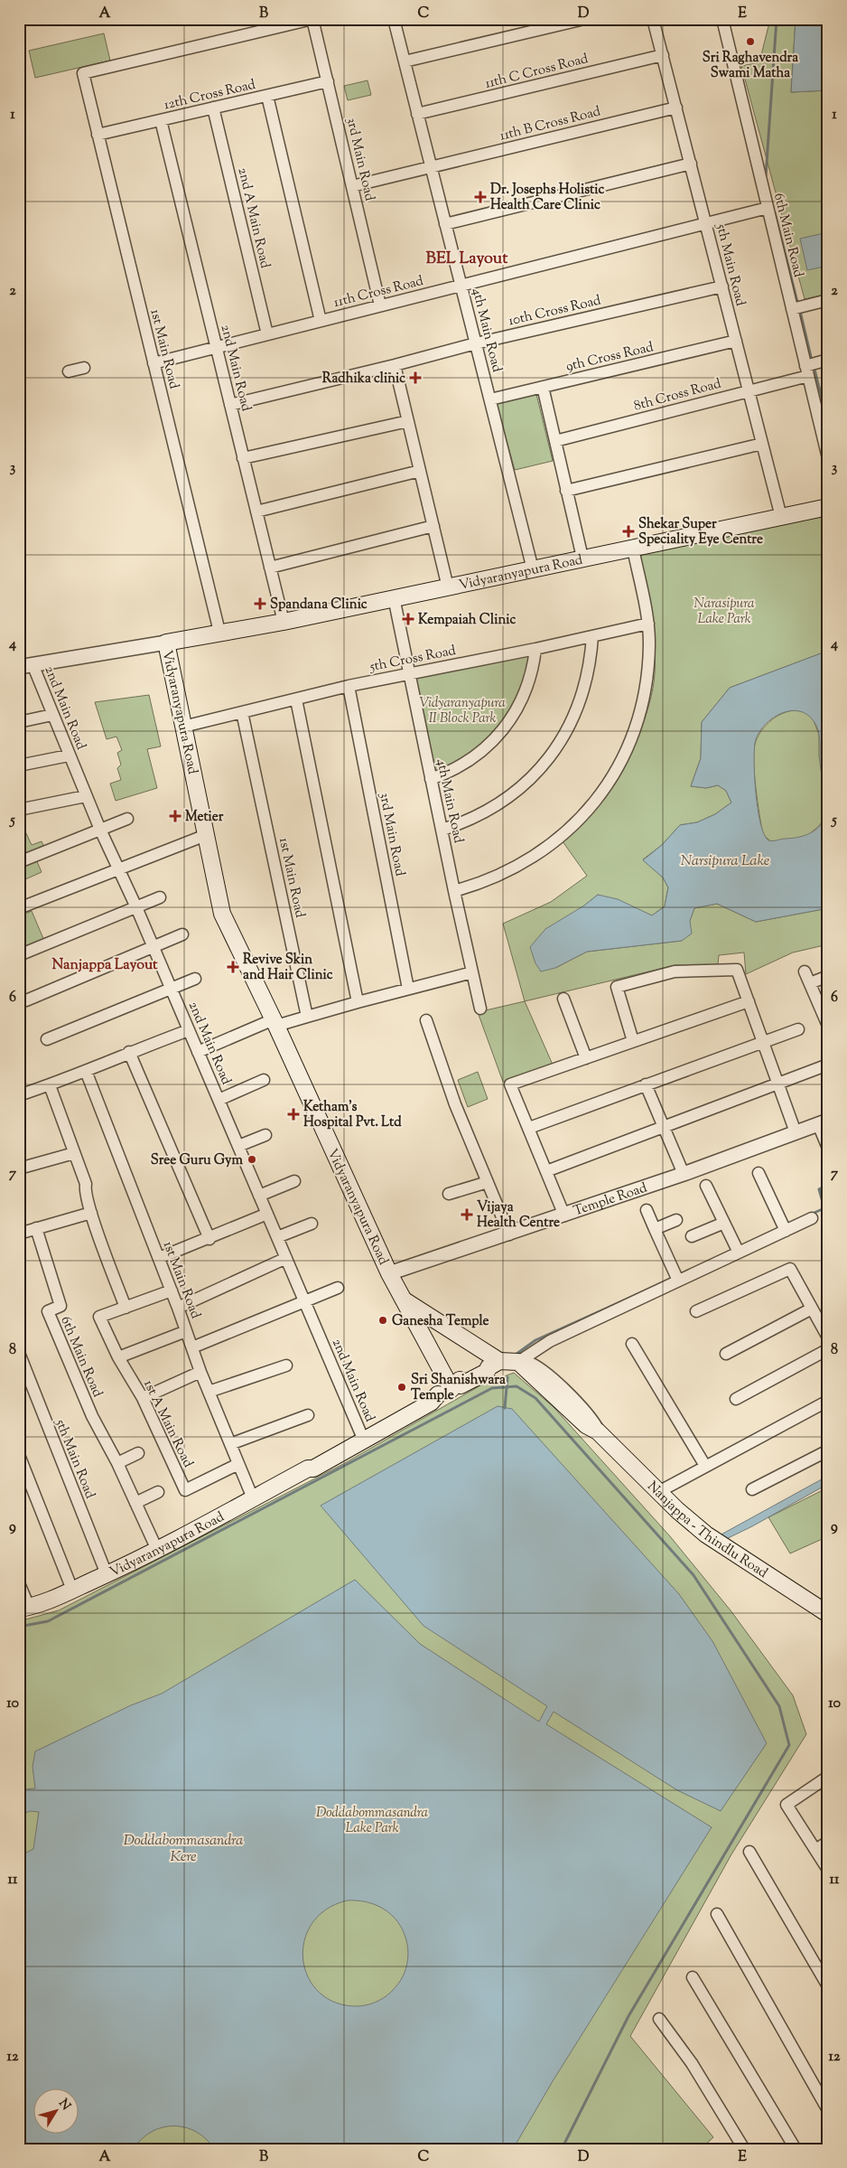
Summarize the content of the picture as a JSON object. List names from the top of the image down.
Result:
{
  "streets": {
    "main road": ["Vidyaranyapura Road", "Nanjappa - Thindlu Road"],
    "street": [
      "11th C Cross Road",
      "12th Cross Road",
      "11th B Cross Road",
      "3rd Main Road",
      "2nd A Main Road",
      "6th Main Road",
      "5th Main Road",
      "11th Cross Road",
      "10th Cross Road",
      "4th Main Road",
      "1st Main Road",
      "9th Cross Road",
      "2nd Main Road",
      "8th Cross Road",
      "5th Cross Road",
      "Temple Road",
      "1st A Main Road"
    ]
  },
  "crossings": [
    ["11th C Cross Road", "5th Main Road"],
    ["11th C Cross Road", "4th Main Road"],
    ["12th Cross Road", "3rd Main Road"],
    ["12th Cross Road", "2nd A Main Road"],
    ["12th Cross Road", "1st Main Road"],
    ["12th Cross Road", "2nd Main Road"],
    ["11th B Cross Road", "3rd Main Road"],
    ["11th B Cross Road", "5th Main Road"],
    ["11th B Cross Road", "4th Main Road"],
    ["3rd Main Road", "11th Cross Road"],
    ["3rd Main Road", "1st Main Road"],
    ["3rd Main Road", "5th Cross Road"],
    ["2nd A Main Road", "11th Cross Road"],
    ["6th Main Road", "11th Cross Road"],
    ["6th Main Road", "8th Cross Road"],
    ["6th Main Road", "Vidyaranyapura Road"],
    ["5th Main Road", "11th Cross Road"],
    ["5th Main Road", "10th Cross Road"],
    ["5th Main Road", "9th Cross Road"],
    ["5th Main Road", "8th Cross Road"],
    ["5th Main Road", "Vidyaranyapura Road"],
    ["11th Cross Road", "4th Main Road"],
    ["11th Cross Road", "1st Main Road"],
    ["11th Cross Road", "2nd Main Road"],
    ["10th Cross Road", "4th Main Road"],
    ["10th Cross Road", "2nd Main Road"],
    ["4th Main Road", "9th Cross Road"],
    ["4th Main Road", "Vidyaranyapura Road"],
    ["4th Main Road", "5th Cross Road"],
    ["1st Main Road", "Vidyaranyapura Road"],
    ["1st Main Road", "5th Cross Road"],
    ["1st Main Road", "1st A Main Road"],
    ["2nd Main Road", "Vidyaranyapura Road"],
    ["Vidyaranyapura Road", "5th Cross Road"],
    ["Vidyaranyapura Road", "Temple Road"]
  ],
  "districts": ["BEL Layout", "Nanjappa Layout"],
  "water": ["Narsipura Lake", "Doddabommasandra Kere"],
  "parks": ["Narasipura Lake Park", "Vidyaranyapura II Block Park", "Doddabommasandra Lake Park"],
  "places": {
    "other": [
      "Sri Raghavendra Swami Matha",
      "Sree Guru Gym",
      "Ganesha Temple",
      "Sri Shanishwara Temple"
    ],
    "health": [
      "Dr. Josephs Holistic Health Care Clinic",
      "Radhika clinic",
      "Shekar Super Speciality Eye Centre",
      "Spandana Clinic",
      "Kempaiah Clinic",
      "Metier",
      "Revive Skin and Hair Clinic",
      "Ketham's Hospital Pvt. Ltd",
      "Vijaya Health Centre"
    ]
  },
  "north": "top right",
  "grid": {
    "columns": [
      "A",
      "B",
      "C",
      "D",
      "E"
    ],
    "rows": [
      "1",
      "2",
      "3",
      "4",
      "5",
      "6",
      "7",
      "8",
      "9",
      "10",
      "11",
      "12"
    ]
  }
}
